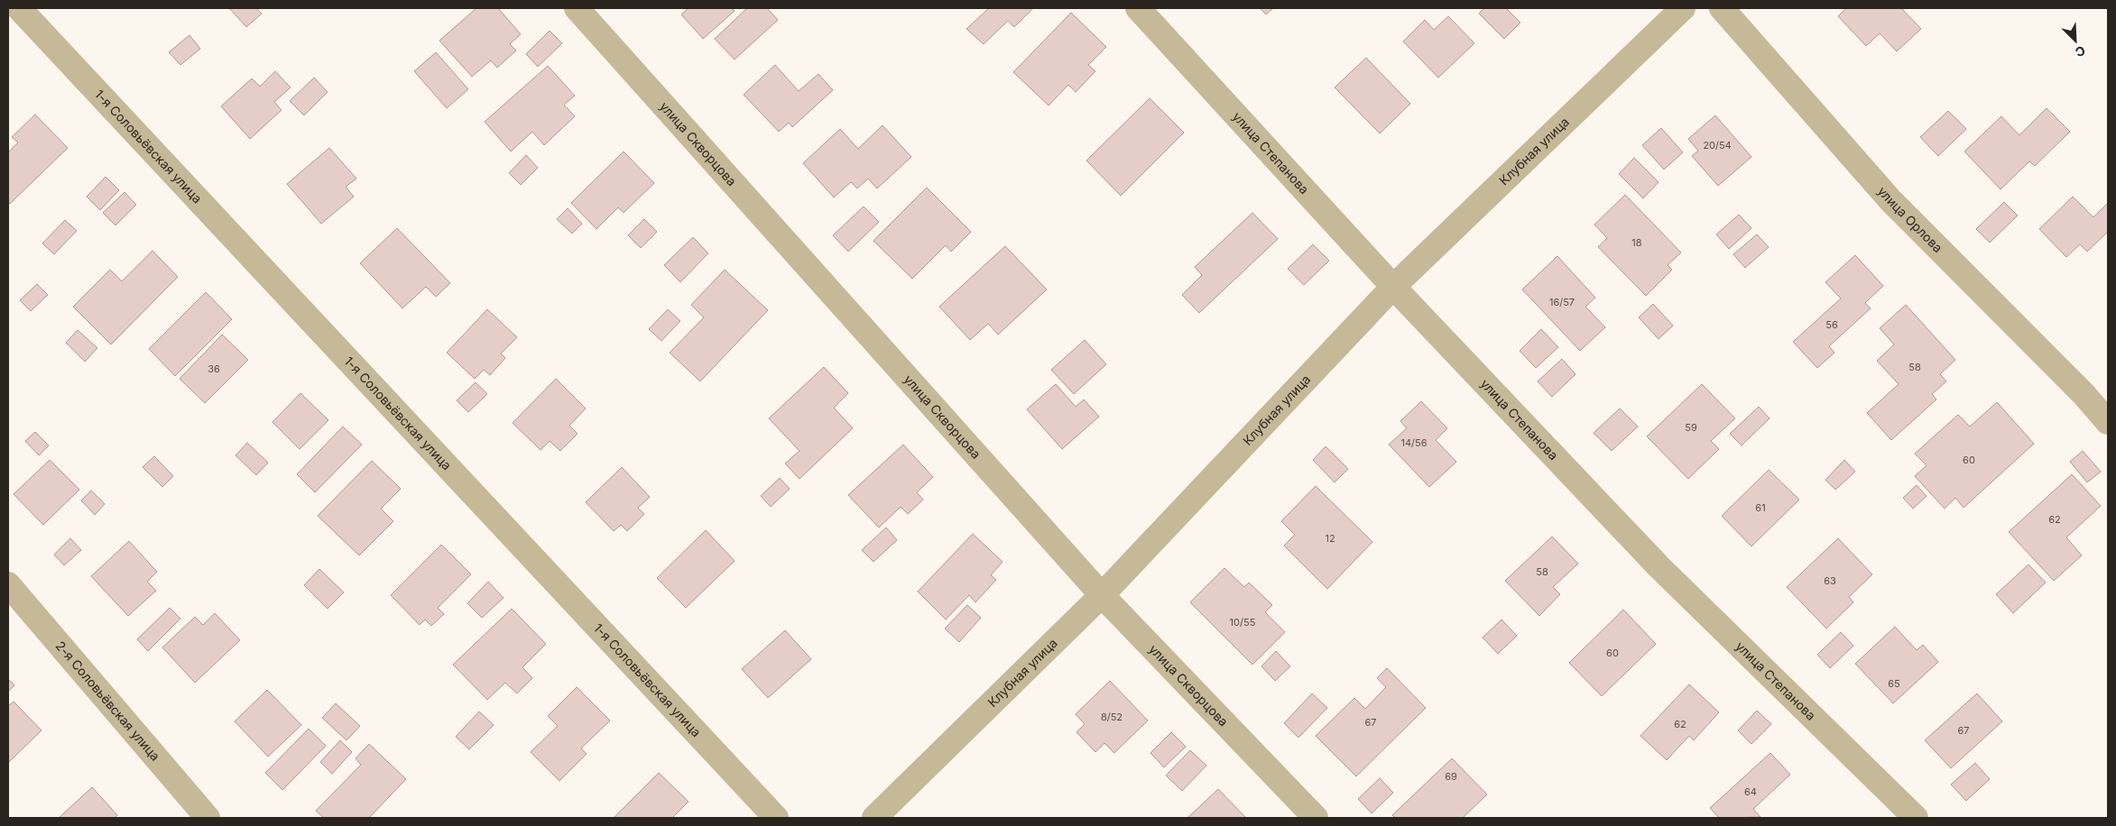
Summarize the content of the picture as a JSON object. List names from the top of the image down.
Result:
{
  "streets": {
    "street": [
      "улица Скворцова",
      "1-я Соловьёвская улица",
      "Клубная улица",
      "улица Степанова",
      "улица Орлова",
      "2-я Соловьёвская улица"
    ]
  },
  "crossings": [
    ["улица Скворцова", "Клубная улица"],
    ["Клубная улица", "улица Степанова"]
  ],
  "house_numbers": [
    "20/54",
    "18",
    "16/57",
    "56",
    "58",
    "36",
    "59",
    "14/56",
    "60",
    "61",
    "62",
    "12",
    "58",
    "63",
    "10/55",
    "60",
    "65",
    "8/52",
    "67",
    "62",
    "67",
    "69",
    "64"
  ],
  "north": "bottom right"
}
